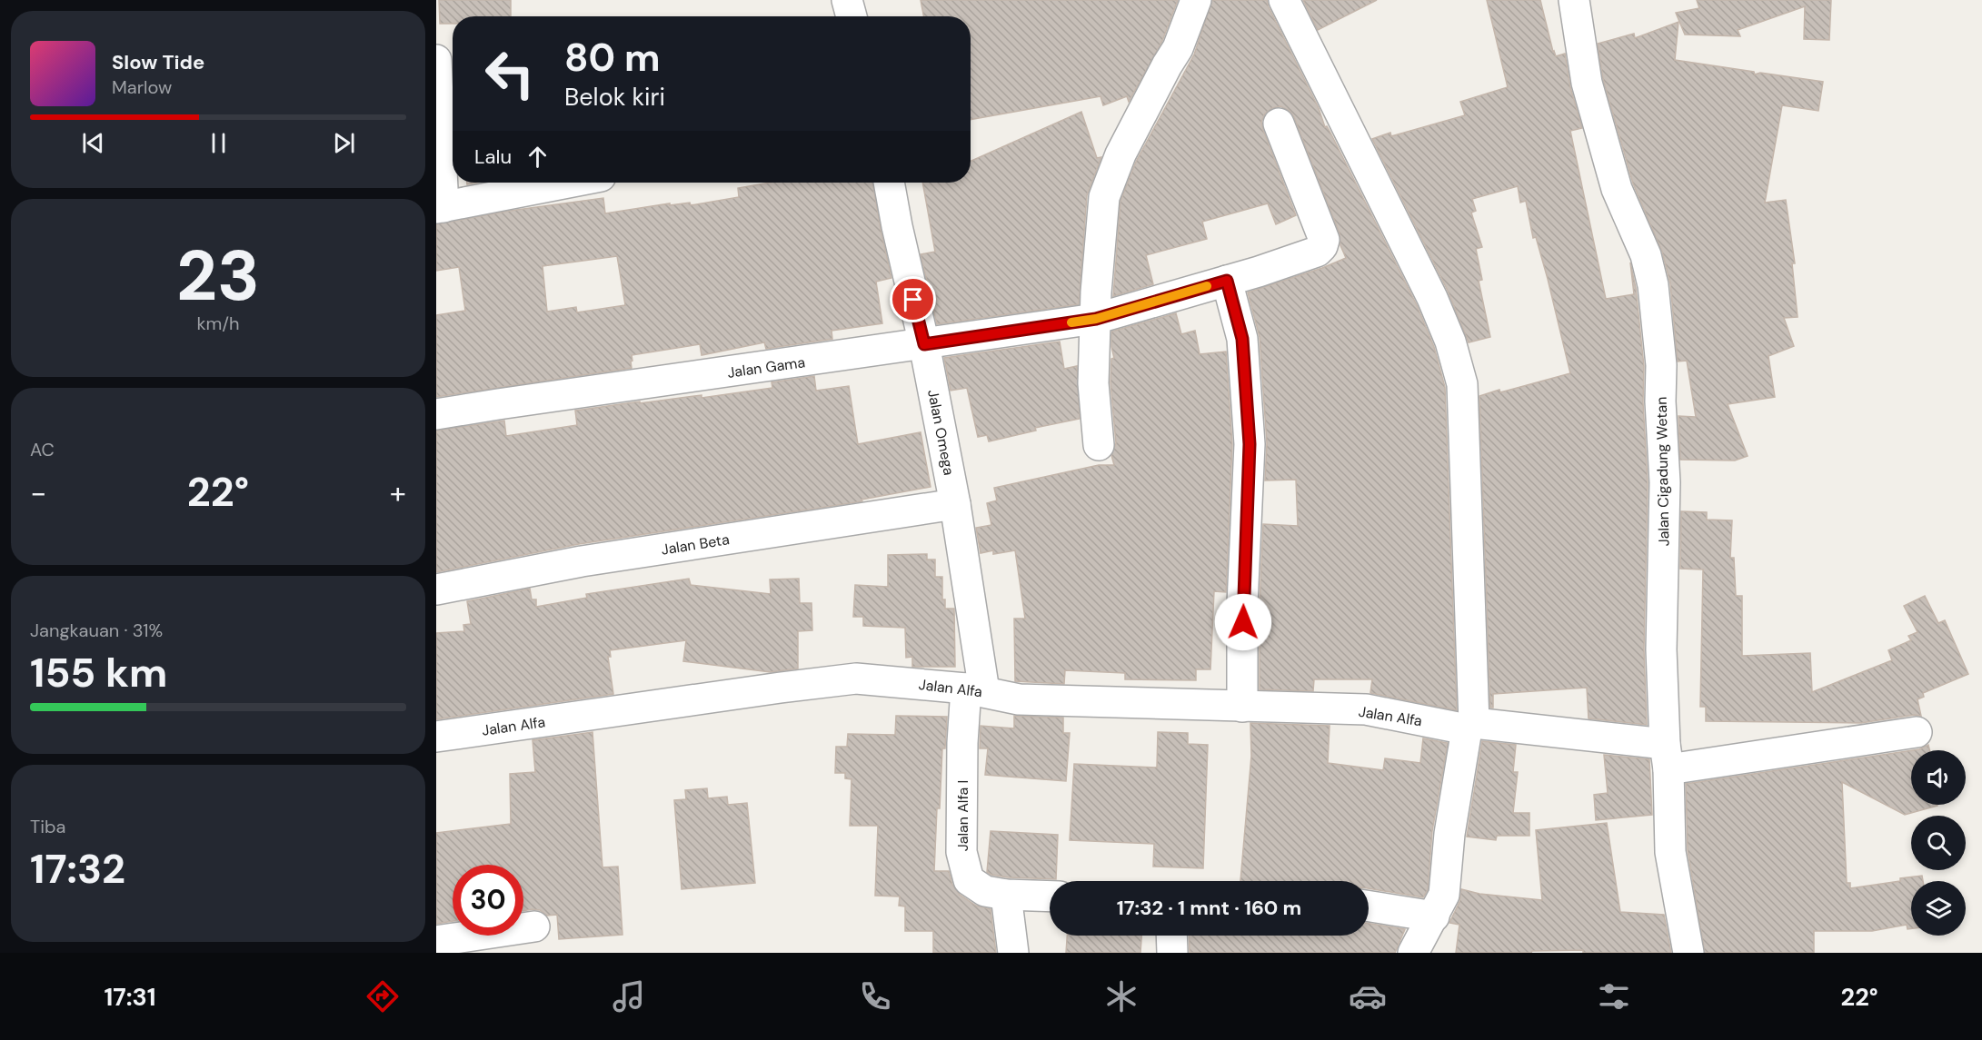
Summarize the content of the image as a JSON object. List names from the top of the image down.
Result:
{
  "streets": {
    "street": [
      "Jalan Gama",
      "Jalan Omega",
      "Jalan Cigadung Wetan",
      "Jalan Beta",
      "Jalan Alfa",
      "Jalan Alfa I"
    ]
  },
  "crossings": [
    ["Jalan Gama", "Jalan Omega"],
    ["Jalan Omega", "Jalan Beta"],
    ["Jalan Omega", "Jalan Alfa"],
    ["Jalan Omega", "Jalan Alfa I"],
    ["Jalan Cigadung Wetan", "Jalan Alfa"],
    ["Jalan Alfa", "Jalan Alfa I"]
  ],
  "page": {
    "turn": ["80 m", "Belok kiri"],
    "song": ["Slow Tide", "Marlow"],
    "then": "Lalu",
    "tile": [
      ["23", "km/h"],
      "AC",
      ["Jangkauan · 31%", "155 km"],
      ["Tiba", "17:32"]
    ],
    "heat": ["−", "22°", "+"],
    "limit": "30",
    "trip": "17:32 · 1 mnt · 160 m",
    "tabs": ["17:31", "22°"]
  }
}
